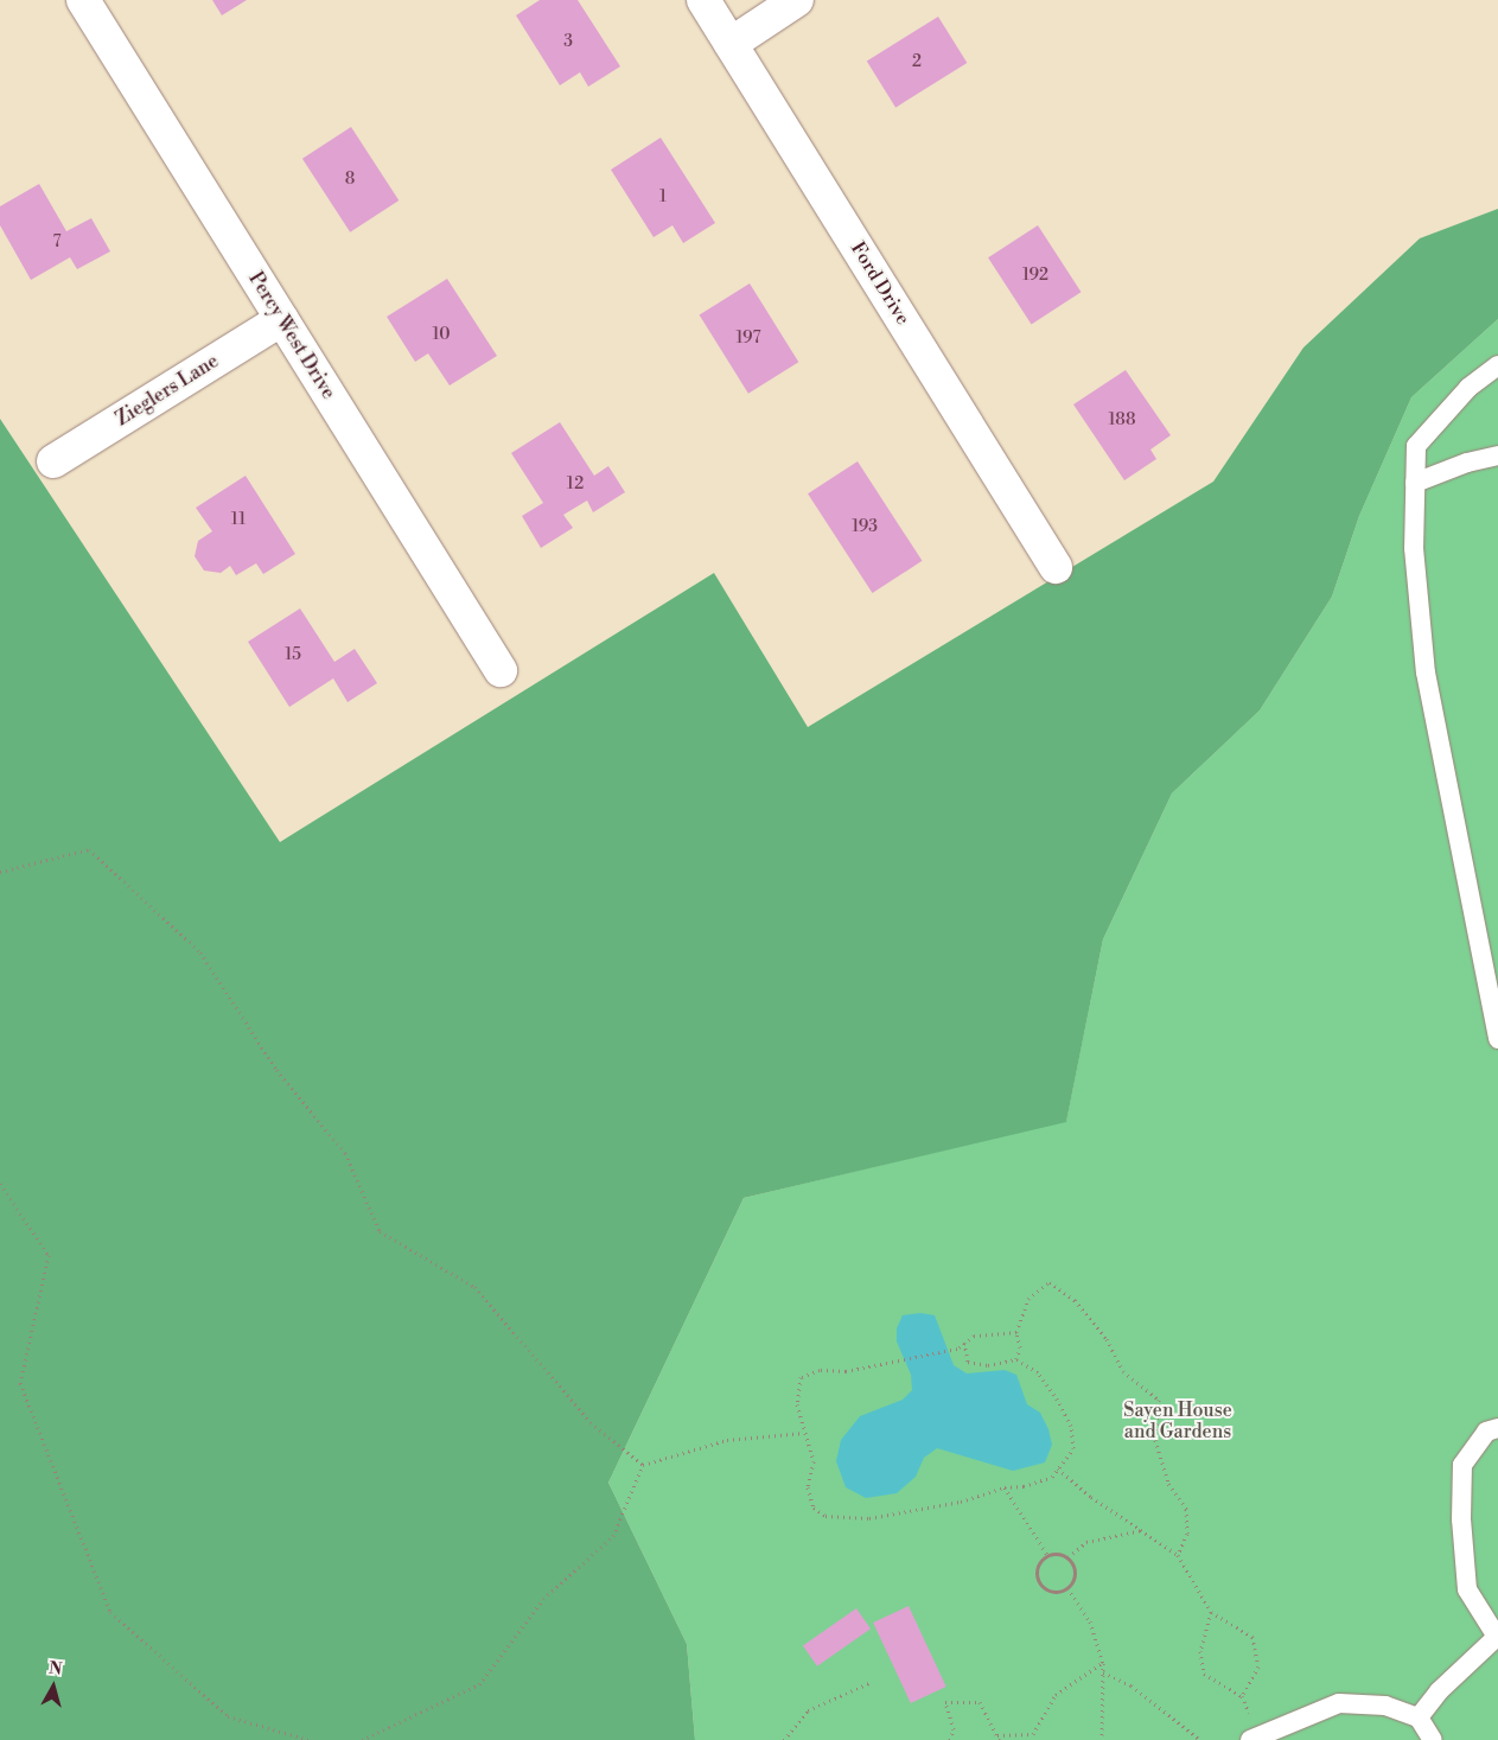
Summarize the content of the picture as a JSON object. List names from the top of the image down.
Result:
{
  "streets": {
    "street": ["Ford Drive", "Percy West Drive", "Zieglers Lane"]
  },
  "crossings": [
    ["Percy West Drive", "Zieglers Lane"]
  ],
  "parks": ["Sayen House and Gardens"],
  "house_numbers": [
    "3",
    "2",
    "8",
    "1",
    "7",
    "192",
    "10",
    "197",
    "188",
    "12",
    "11",
    "193",
    "15"
  ],
  "north": "top"
}
